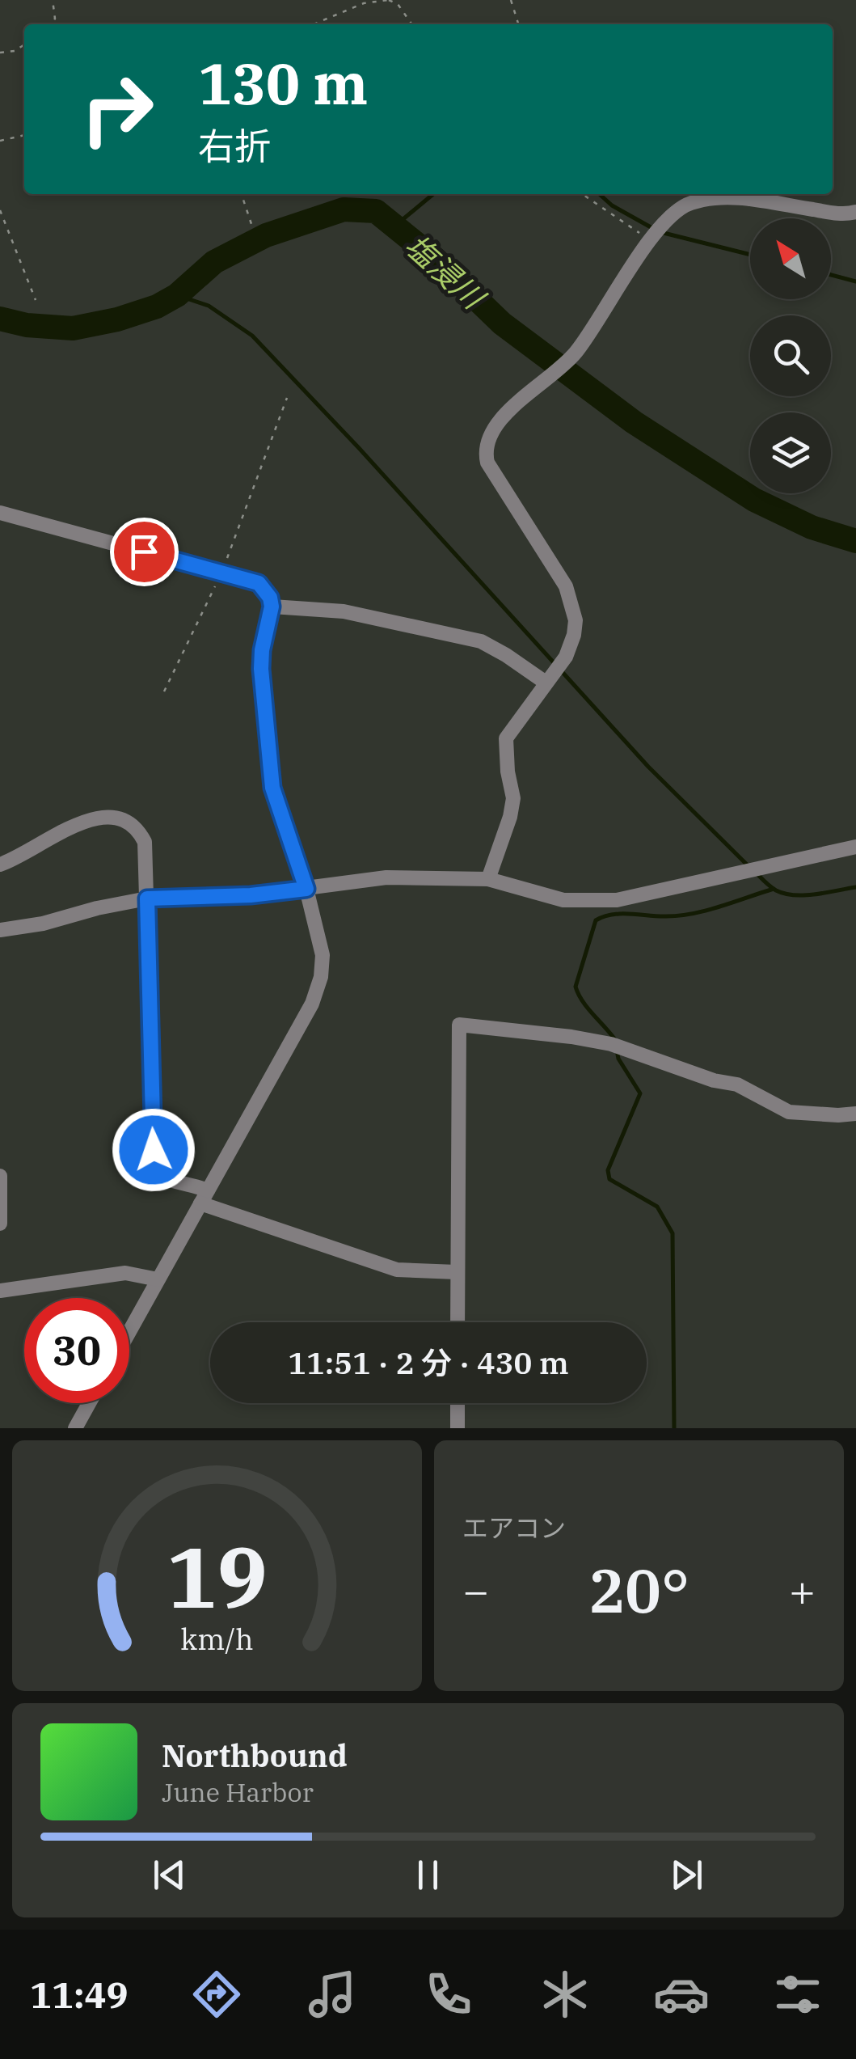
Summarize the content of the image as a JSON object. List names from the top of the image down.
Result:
{
  "water": ["塩浸川"],
  "north": "top left",
  "page": {
    "turn": ["130 m", "右折"],
    "limit": "30",
    "trip": "11:51 · 2 分 · 430 m",
    "tile": "エアコン",
    "heat": ["−", "20°", "+"],
    "song": ["Northbound", "June Harbor"],
    "tabs": "11:49",
    "gauge": ["19", "km/h"]
  }
}
